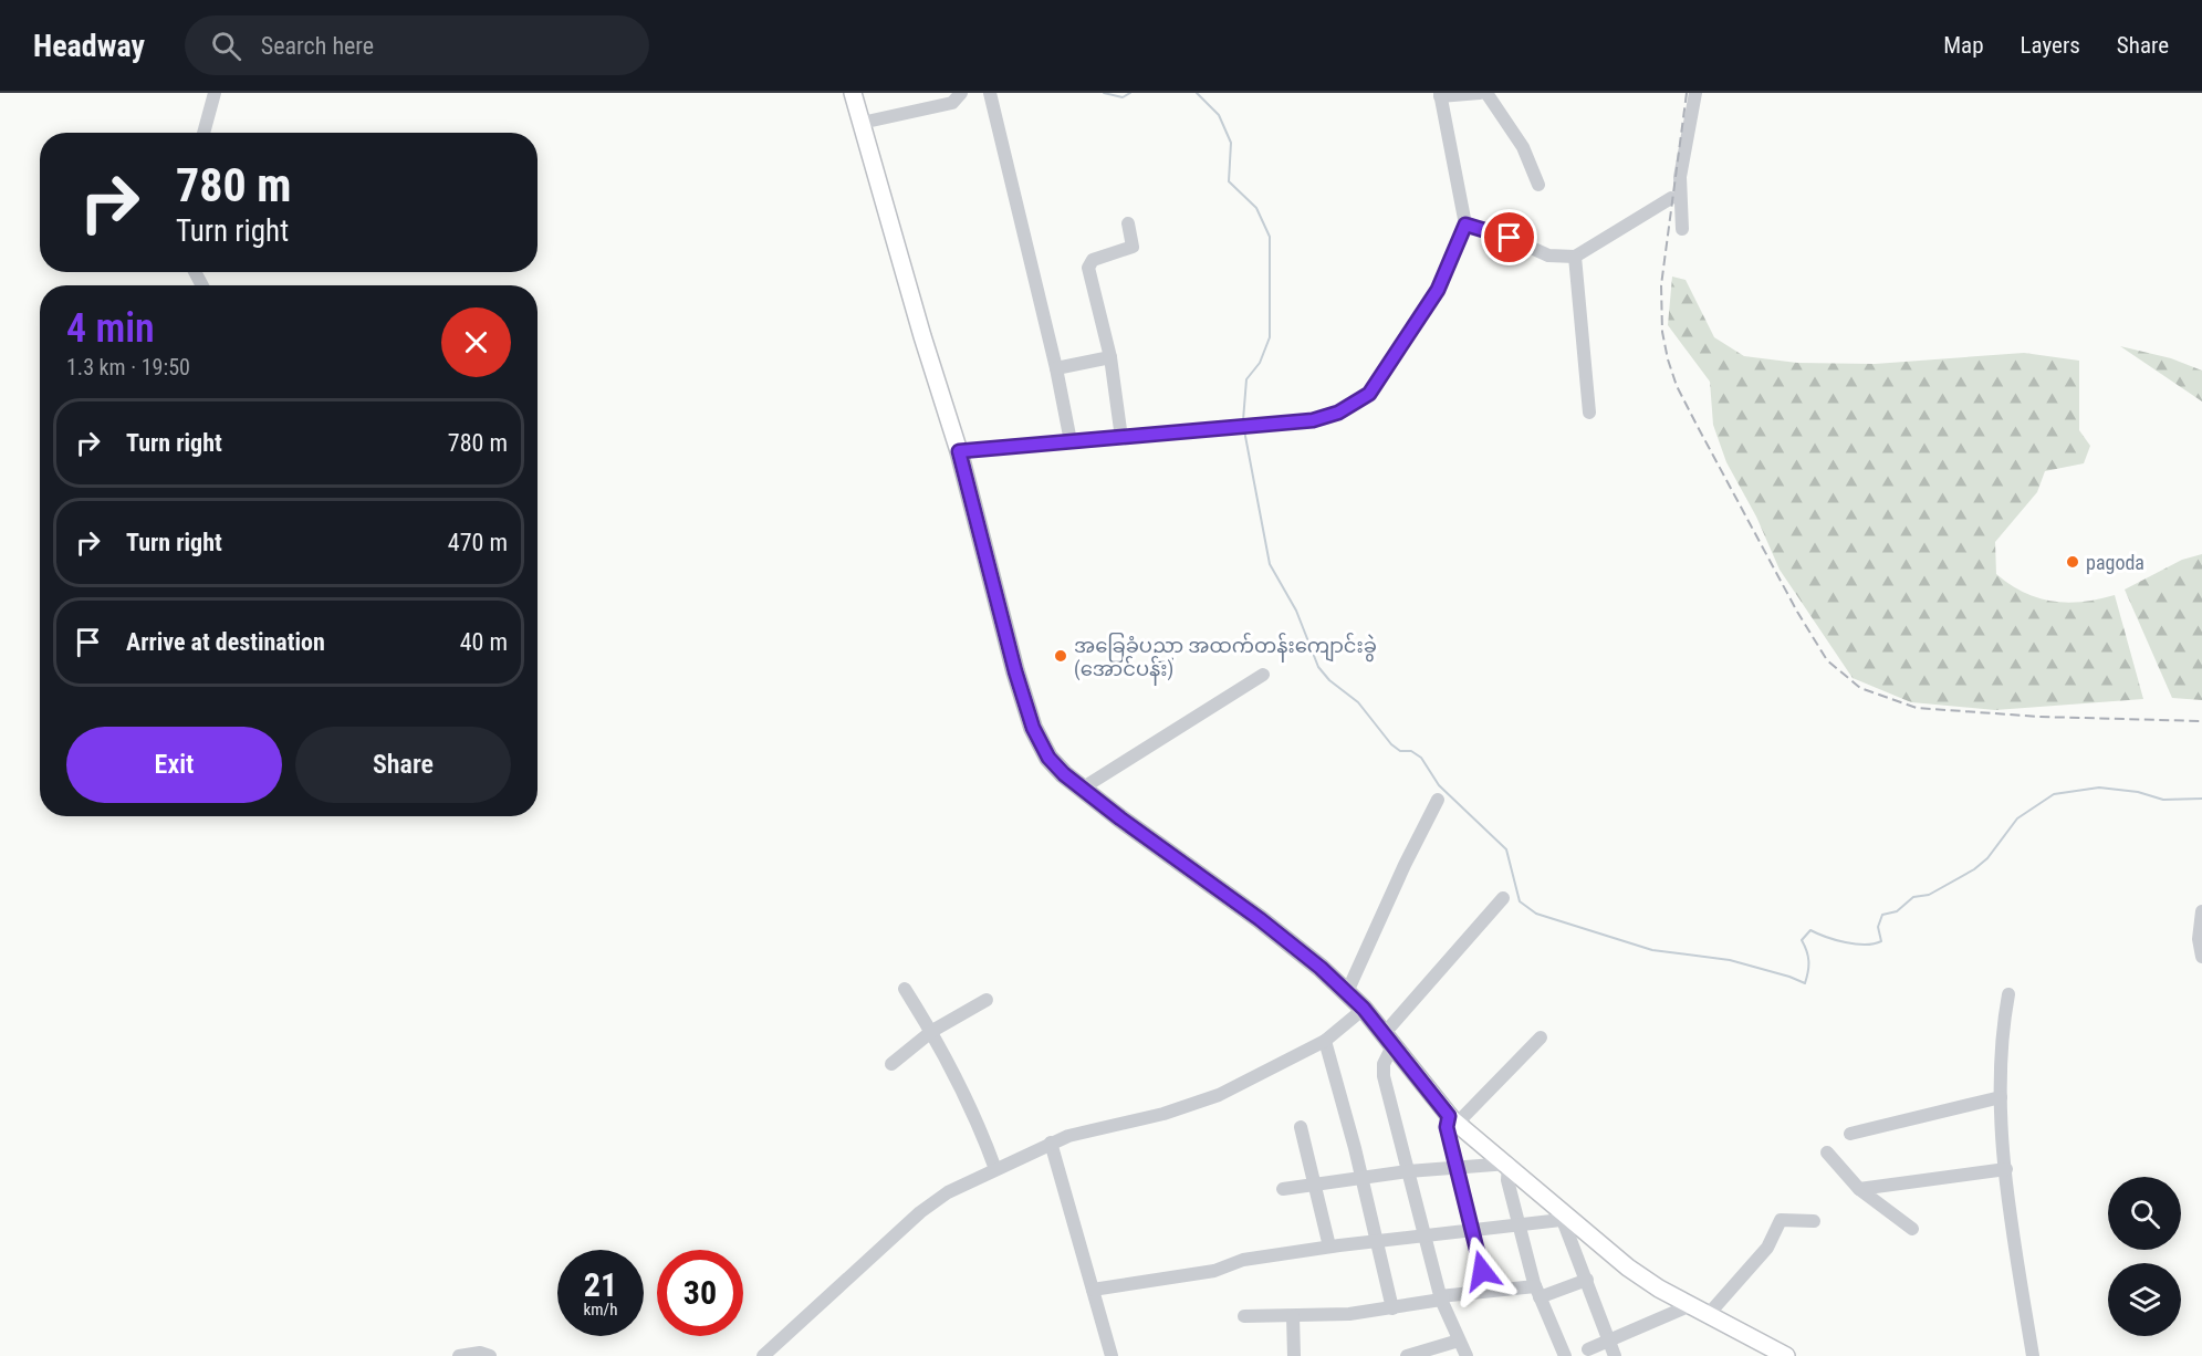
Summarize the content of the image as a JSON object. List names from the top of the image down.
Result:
{
  "places": ["pagoda", "အခြေခံပညာ အထက်တန်းကျောင်းခွဲ (အောင်ပန်း)"],
  "page": {
    "header": "Headway",
    "search": "Search here",
    "nav": ["Map", "Layers", "Share"],
    "turn": ["780 m", "Turn right"],
    "heading": ["4 min", "1.3 km · 19:50"],
    "list": [
      {
        "name": "Turn right",
        "value": "780 m"
      },
      {
        "name": "Turn right",
        "value": "470 m"
      },
      {
        "name": "Arrive at destination",
        "value": "40 m"
      }
    ],
    "buttons": ["Exit", "Share"],
    "speed": "21 km/h",
    "limit": "30"
  }
}
